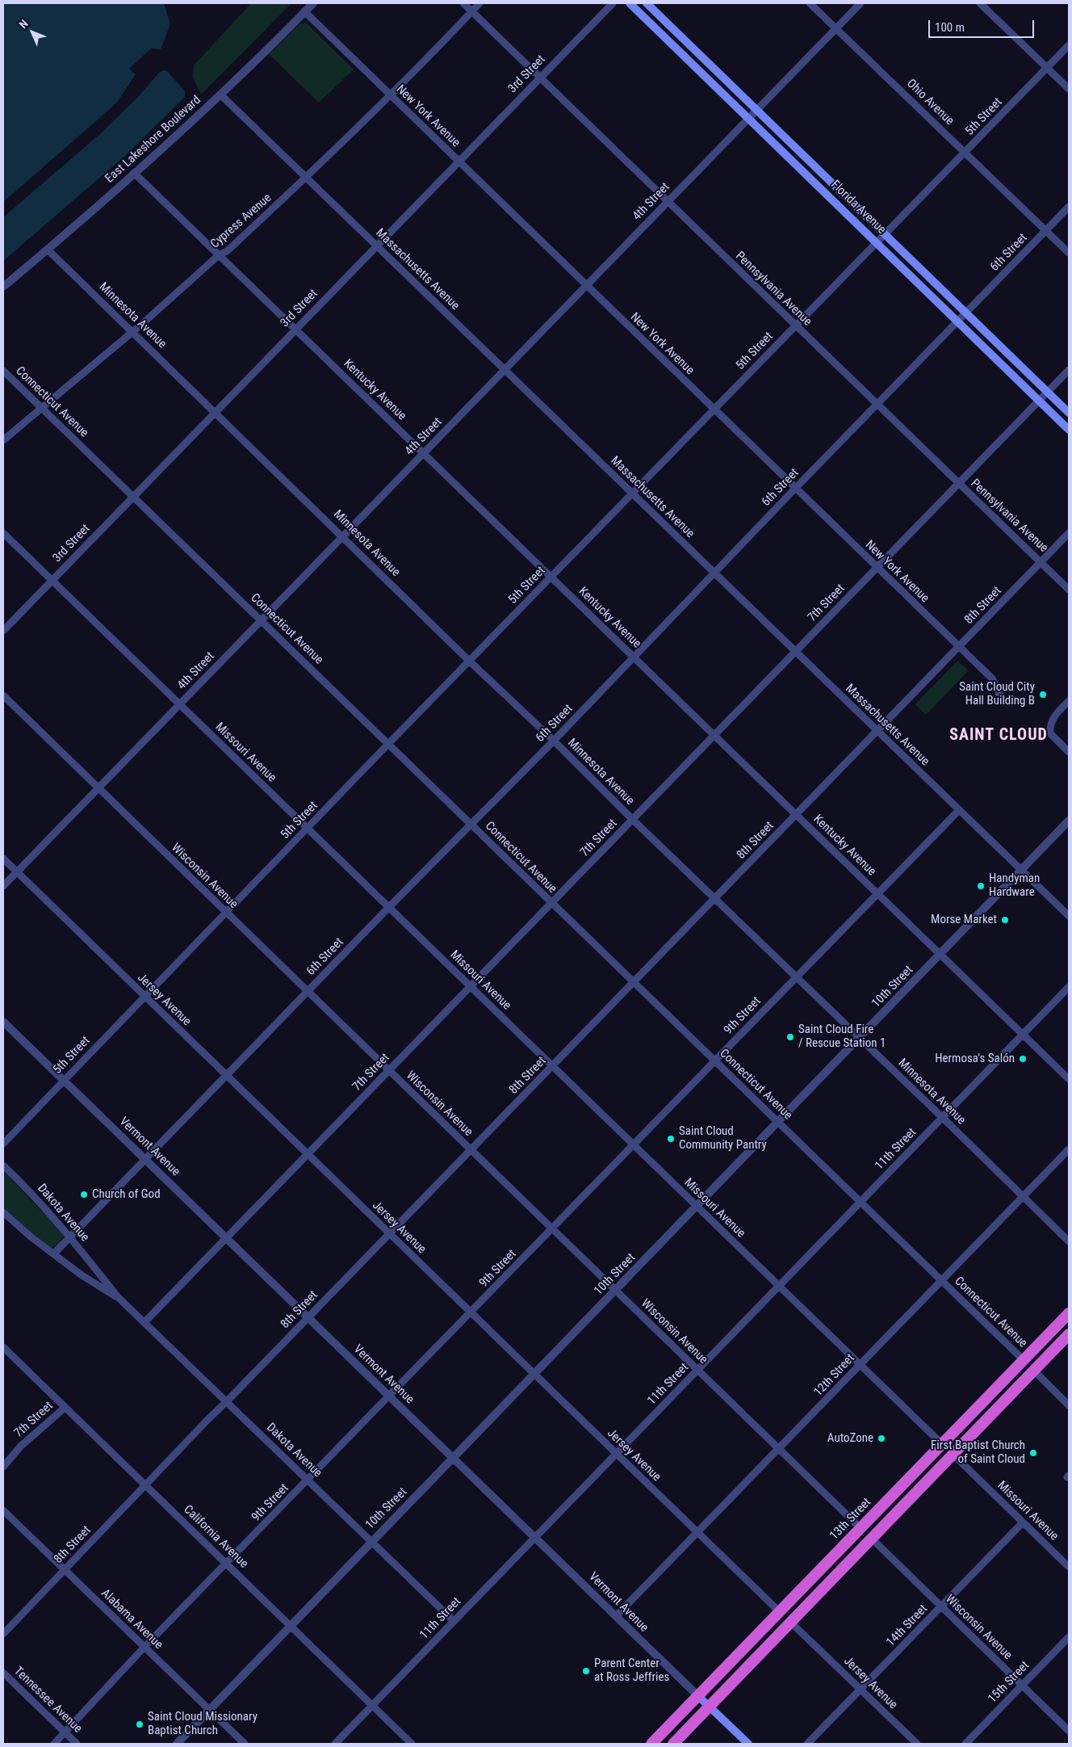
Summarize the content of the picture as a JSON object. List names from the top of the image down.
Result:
{
  "streets": {
    "highway": ["13th Street"],
    "main road": ["Florida Avenue", "Vermont Avenue"],
    "street": [
      "3rd Street",
      "Ohio Avenue",
      "New York Avenue",
      "5th Street",
      "East Lakeshore Boulevard",
      "4th Street",
      "Cypress Avenue",
      "6th Street",
      "Massachusetts Avenue",
      "Pennsylvania Avenue",
      "Minnesota Avenue",
      "Kentucky Avenue",
      "Connecticut Avenue",
      "7th Street",
      "8th Street",
      "Missouri Avenue",
      "Wisconsin Avenue",
      "10th Street",
      "Jersey Avenue",
      "9th Street",
      "11th Street",
      "Dakota Avenue",
      "12th Street",
      "California Avenue",
      "Alabama Avenue",
      "14th Street",
      "15th Street",
      "Tennessee Avenue"
    ]
  },
  "crossings": [
    ["3rd Street", "New York Avenue"],
    ["3rd Street", "Massachusetts Avenue"],
    ["3rd Street", "Pennsylvania Avenue"],
    ["3rd Street", "Minnesota Avenue"],
    ["3rd Street", "Kentucky Avenue"],
    ["3rd Street", "Connecticut Avenue"],
    ["3rd Street", "Missouri Avenue"],
    ["Ohio Avenue", "5th Street"],
    ["Ohio Avenue", "4th Street"],
    ["Ohio Avenue", "6th Street"],
    ["New York Avenue", "5th Street"],
    ["New York Avenue", "East Lakeshore Boulevard"],
    ["New York Avenue", "4th Street"],
    ["New York Avenue", "Cypress Avenue"],
    ["New York Avenue", "6th Street"],
    ["New York Avenue", "7th Street"],
    ["New York Avenue", "8th Street"],
    ["5th Street", "Florida Avenue"],
    ["5th Street", "Massachusetts Avenue"],
    ["5th Street", "Pennsylvania Avenue"],
    ["5th Street", "Minnesota Avenue"],
    ["5th Street", "Kentucky Avenue"],
    ["5th Street", "Connecticut Avenue"],
    ["5th Street", "Missouri Avenue"],
    ["5th Street", "Wisconsin Avenue"],
    ["5th Street", "Jersey Avenue"],
    ["5th Street", "Vermont Avenue"],
    ["East Lakeshore Boulevard", "Massachusetts Avenue"],
    ["East Lakeshore Boulevard", "Minnesota Avenue"],
    ["East Lakeshore Boulevard", "Kentucky Avenue"],
    ["4th Street", "Florida Avenue"],
    ["4th Street", "Massachusetts Avenue"],
    ["4th Street", "Pennsylvania Avenue"],
    ["4th Street", "Minnesota Avenue"],
    ["4th Street", "Kentucky Avenue"],
    ["4th Street", "Connecticut Avenue"],
    ["4th Street", "Missouri Avenue"],
    ["4th Street", "Wisconsin Avenue"],
    ["4th Street", "Jersey Avenue"],
    ["Florida Avenue", "6th Street"],
    ["Florida Avenue", "7th Street"],
    ["Cypress Avenue", "Massachusetts Avenue"],
    ["Cypress Avenue", "Pennsylvania Avenue"],
    ["Cypress Avenue", "Minnesota Avenue"],
    ["Cypress Avenue", "Kentucky Avenue"],
    ["Cypress Avenue", "Connecticut Avenue"],
    ["6th Street", "Massachusetts Avenue"],
    ["6th Street", "Pennsylvania Avenue"],
    ["6th Street", "Minnesota Avenue"],
    ["6th Street", "Kentucky Avenue"],
    ["6th Street", "Connecticut Avenue"],
    ["6th Street", "Missouri Avenue"],
    ["6th Street", "Wisconsin Avenue"],
    ["6th Street", "Jersey Avenue"],
    ["6th Street", "Vermont Avenue"],
    ["6th Street", "Dakota Avenue"],
    ["Massachusetts Avenue", "7th Street"],
    ["Massachusetts Avenue", "8th Street"],
    ["Massachusetts Avenue", "10th Street"],
    ["Massachusetts Avenue", "9th Street"],
    ["Pennsylvania Avenue", "7th Street"],
    ["Pennsylvania Avenue", "8th Street"],
    ["Minnesota Avenue", "7th Street"],
    ["Minnesota Avenue", "8th Street"],
    ["Minnesota Avenue", "10th Street"],
    ["Minnesota Avenue", "9th Street"],
    ["Minnesota Avenue", "11th Street"],
    ["Minnesota Avenue", "12th Street"],
    ["Kentucky Avenue", "7th Street"],
    ["Kentucky Avenue", "8th Street"],
    ["Kentucky Avenue", "10th Street"],
    ["Kentucky Avenue", "9th Street"],
    ["Kentucky Avenue", "11th Street"],
    ["Connecticut Avenue", "7th Street"],
    ["Connecticut Avenue", "8th Street"],
    ["Connecticut Avenue", "10th Street"],
    ["Connecticut Avenue", "9th Street"],
    ["Connecticut Avenue", "11th Street"],
    ["Connecticut Avenue", "12th Street"],
    ["Connecticut Avenue", "13th Street"],
    ["7th Street", "Missouri Avenue"],
    ["7th Street", "Wisconsin Avenue"],
    ["7th Street", "Jersey Avenue"],
    ["7th Street", "Vermont Avenue"],
    ["7th Street", "Dakota Avenue"],
    ["7th Street", "California Avenue"],
    ["8th Street", "Missouri Avenue"],
    ["8th Street", "Wisconsin Avenue"],
    ["8th Street", "Jersey Avenue"],
    ["8th Street", "Vermont Avenue"],
    ["8th Street", "Dakota Avenue"],
    ["8th Street", "California Avenue"],
    ["8th Street", "Alabama Avenue"],
    ["Missouri Avenue", "10th Street"],
    ["Missouri Avenue", "9th Street"],
    ["Missouri Avenue", "11th Street"],
    ["Missouri Avenue", "12th Street"],
    ["Missouri Avenue", "13th Street"],
    ["Missouri Avenue", "14th Street"],
    ["Wisconsin Avenue", "10th Street"],
    ["Wisconsin Avenue", "9th Street"],
    ["Wisconsin Avenue", "11th Street"],
    ["Wisconsin Avenue", "12th Street"],
    ["Wisconsin Avenue", "13th Street"],
    ["Wisconsin Avenue", "14th Street"],
    ["Wisconsin Avenue", "15th Street"],
    ["10th Street", "Jersey Avenue"],
    ["10th Street", "Vermont Avenue"],
    ["10th Street", "Dakota Avenue"],
    ["10th Street", "California Avenue"],
    ["10th Street", "Alabama Avenue"],
    ["Jersey Avenue", "9th Street"],
    ["Jersey Avenue", "11th Street"],
    ["Jersey Avenue", "12th Street"],
    ["Jersey Avenue", "13th Street"],
    ["Jersey Avenue", "14th Street"],
    ["9th Street", "Vermont Avenue"],
    ["9th Street", "Dakota Avenue"],
    ["9th Street", "California Avenue"],
    ["9th Street", "Alabama Avenue"],
    ["9th Street", "Tennessee Avenue"],
    ["Vermont Avenue", "11th Street"],
    ["Vermont Avenue", "12th Street"],
    ["Vermont Avenue", "13th Street"],
    ["11th Street", "Dakota Avenue"],
    ["11th Street", "California Avenue"]
  ],
  "districts": ["SAINT CLOUD"],
  "places": [
    "Saint Cloud City Hall Building B",
    "Handyman Hardware",
    "Morse Market",
    "Saint Cloud Fire / Rescue Station 1",
    "Hermosa's Salón",
    "Saint Cloud Community Pantry",
    "Church of God",
    "AutoZone",
    "First Baptist Church of Saint Cloud",
    "Parent Center at Ross Jeffries",
    "Saint Cloud Missionary Baptist Church"
  ],
  "scale_bar": "100 m",
  "north": "top left"
}
